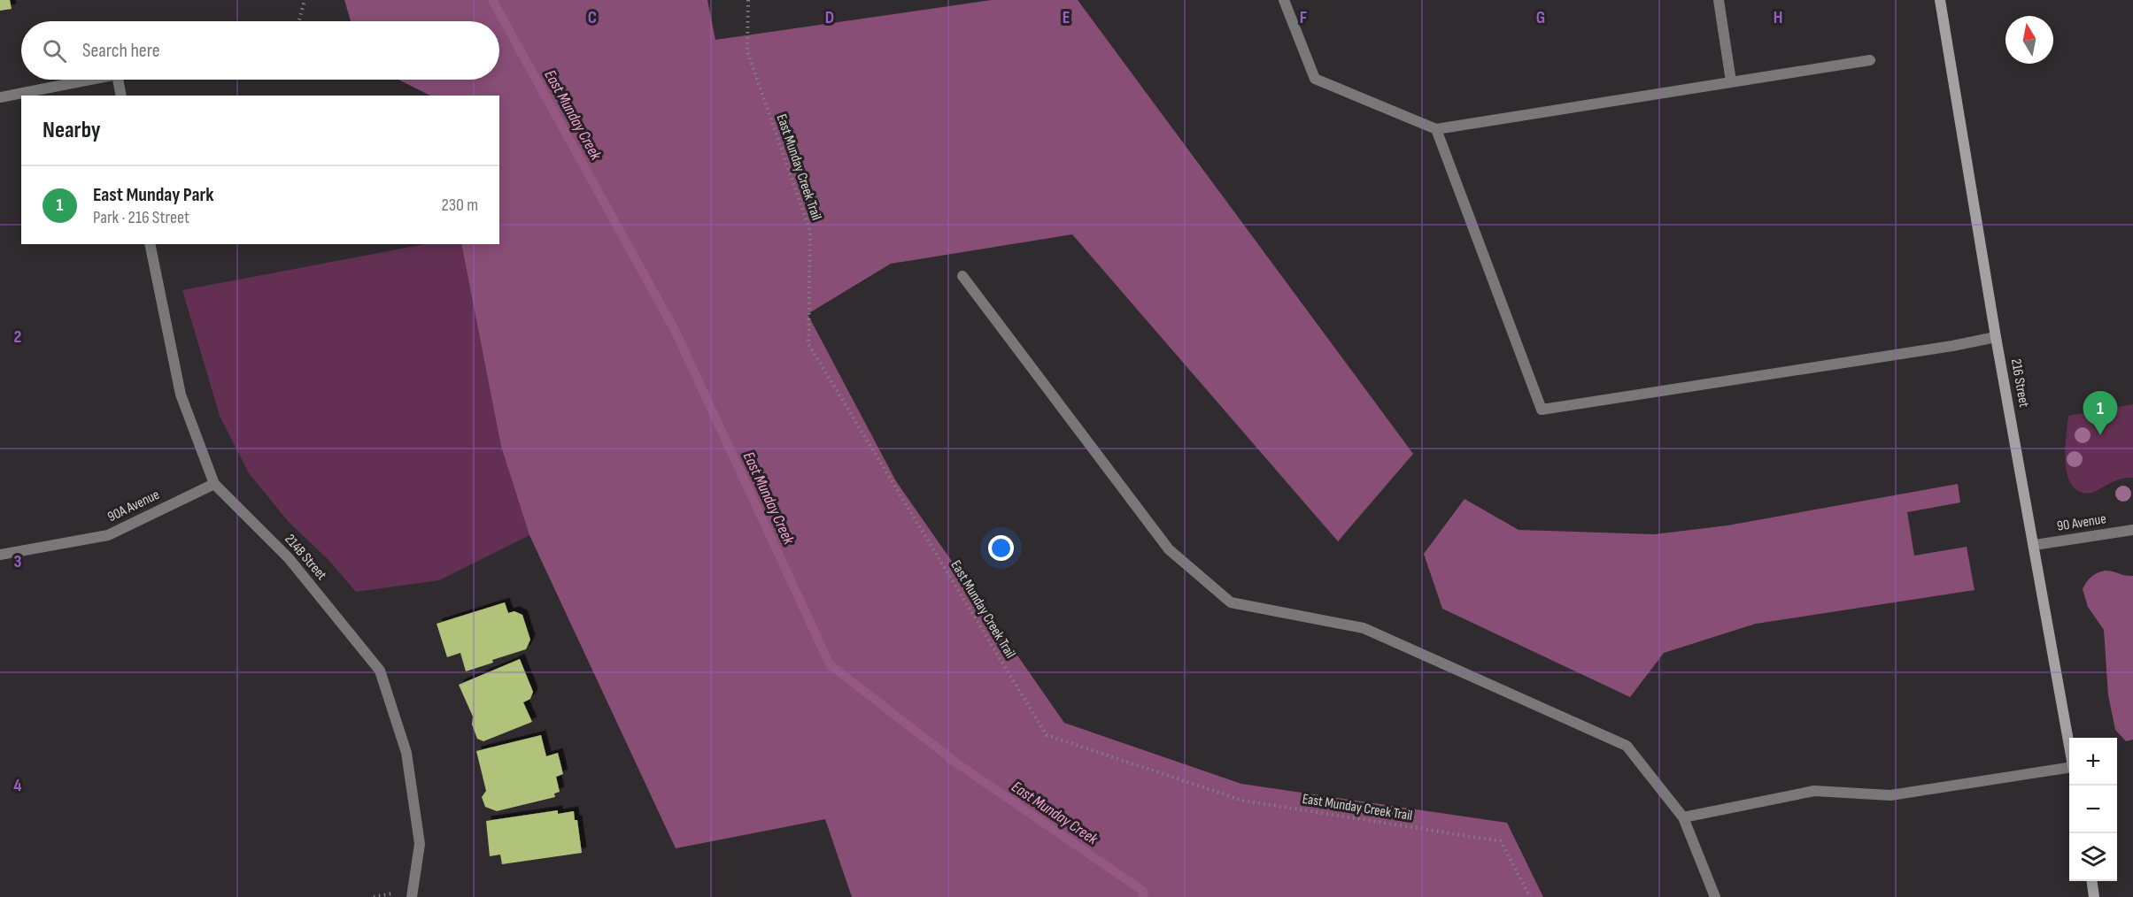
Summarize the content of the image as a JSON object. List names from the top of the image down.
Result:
{
  "streets": {
    "main road": ["216 Street"],
    "street": ["90A Avenue", "90 Avenue", "214B Street"],
    "path": ["East Munday Creek Trail"]
  },
  "crossings": [
    ["216 Street", "90 Avenue"],
    ["90A Avenue", "214B Street"]
  ],
  "water": ["East Munday Creek"],
  "north": "top",
  "page": {
    "search": "Search here",
    "heading": "Nearby",
    "list": [
      {
        "mark": "1",
        "name": "East Munday Park",
        "note": "Park · 216 Street",
        "value": "230 m"
      }
    ],
    "pins": "1",
    "map_buttons": ["+", "−"]
  },
  "grid": {
    "columns": [
      "C",
      "D",
      "E",
      "F",
      "G",
      "H"
    ],
    "rows": ["2", "3", "4"]
  }
}
